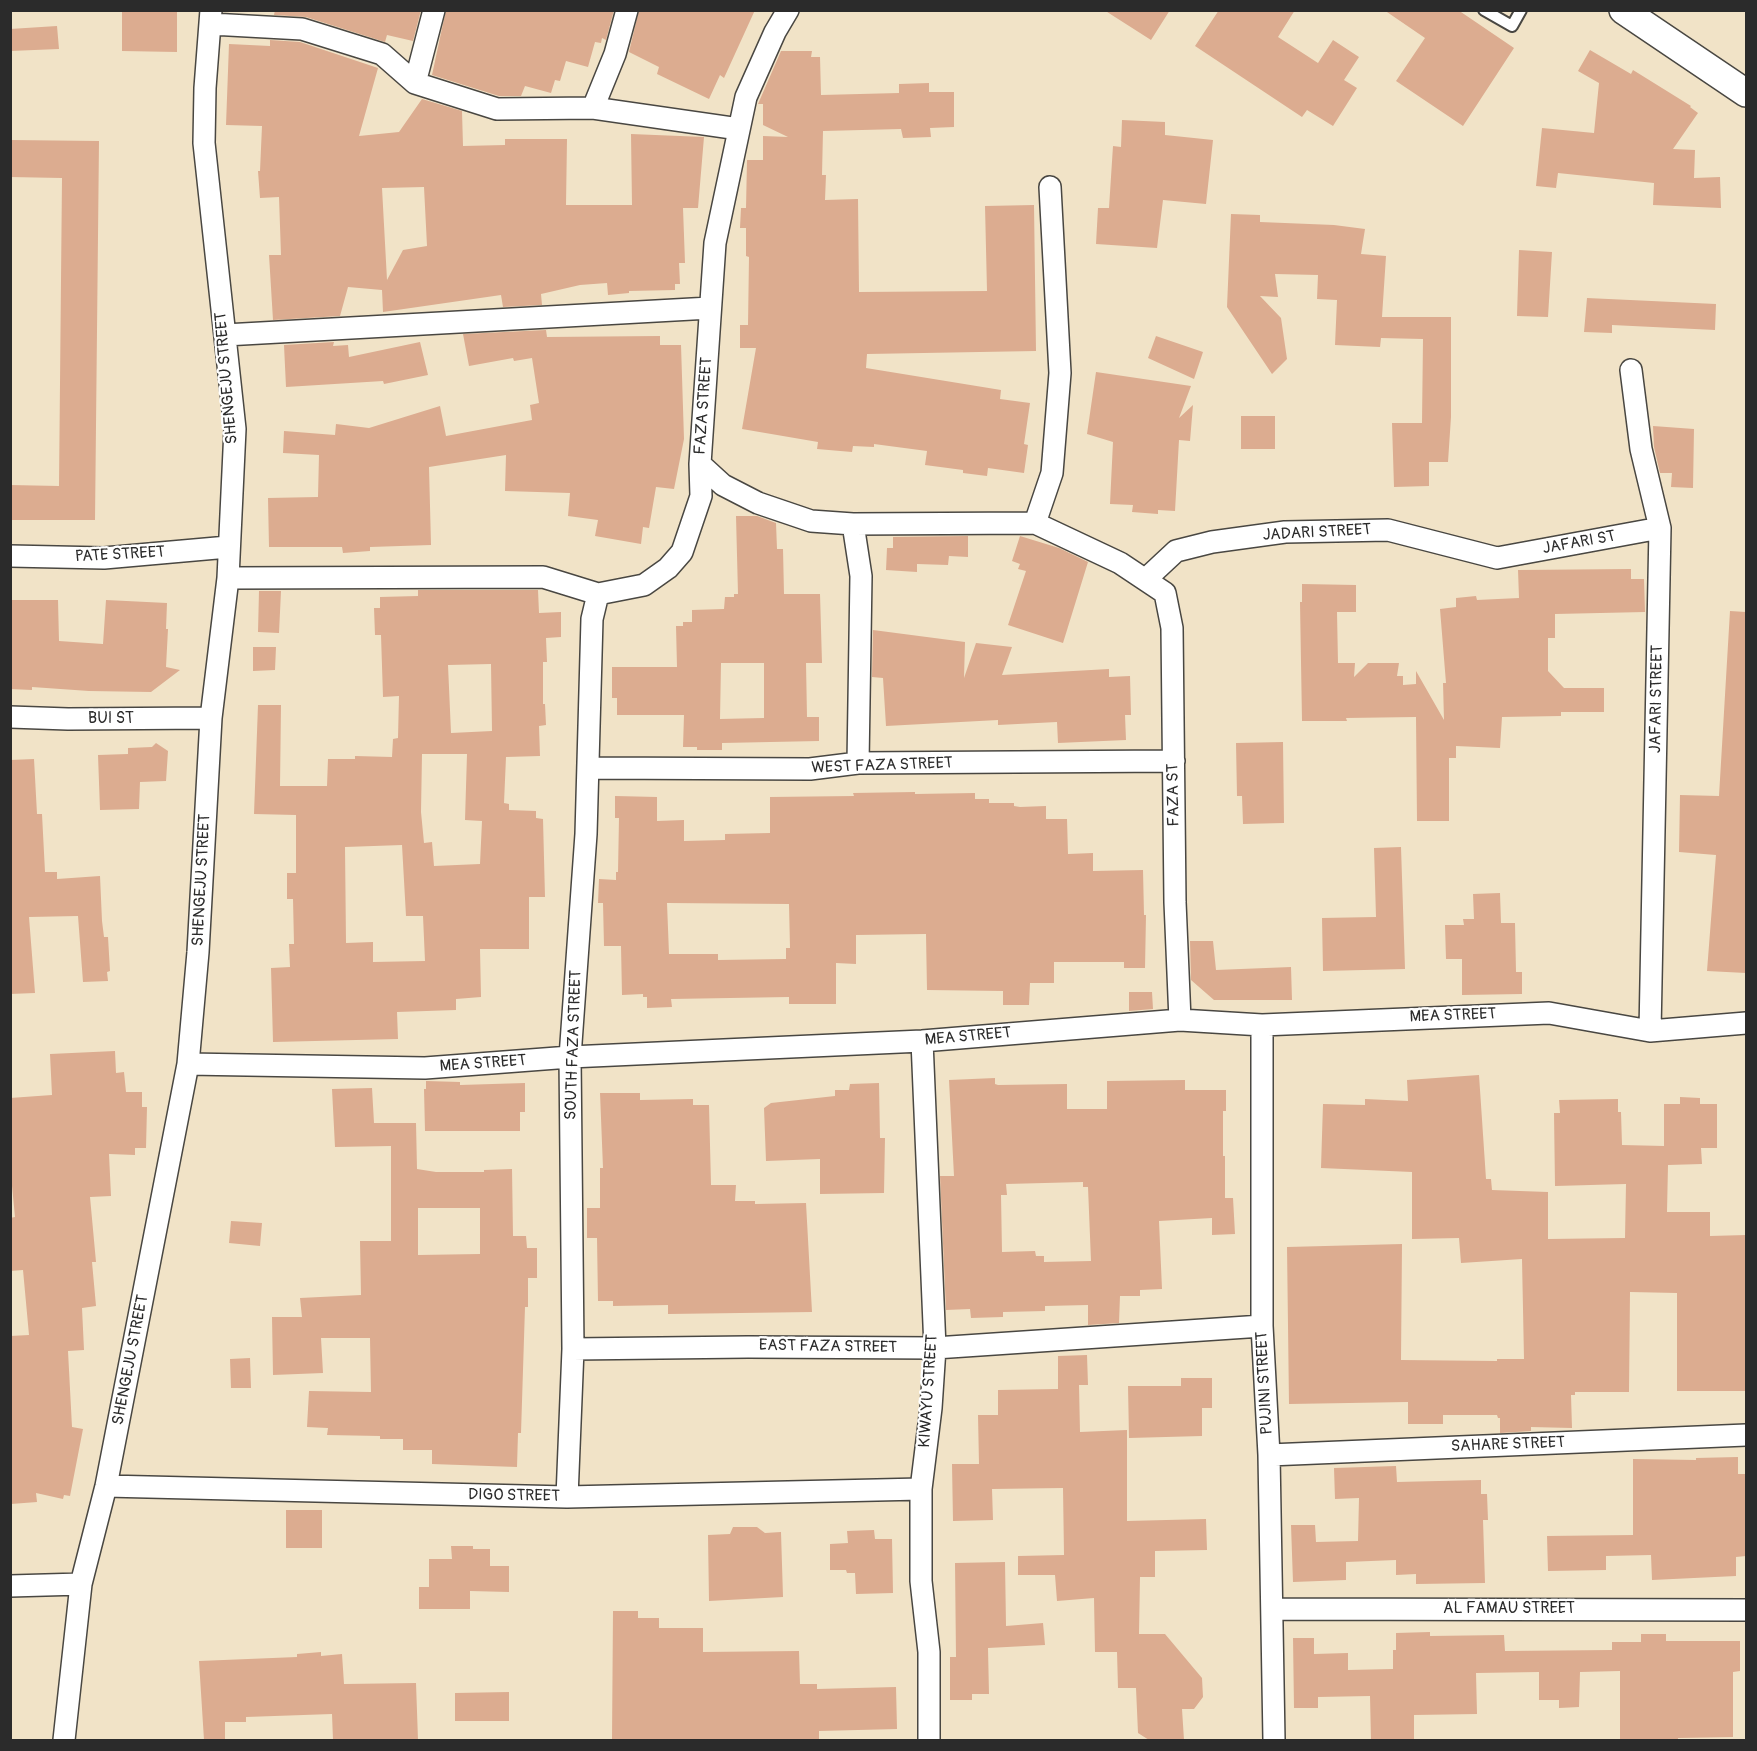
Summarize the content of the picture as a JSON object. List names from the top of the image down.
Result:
{
  "streets": {
    "street": [
      "SHENGEJU STREET",
      "FAZA STREET",
      "JADARI STREET",
      "JAFARI ST",
      "PATE STREET",
      "JAFARI STREET",
      "BUI ST",
      "WEST FAZA STREET",
      "FAZA ST",
      "MEA STREET",
      "SOUTH FAZA STREET",
      "EAST FAZA STREET",
      "PUJINI STREET",
      "KIWAYU STREET",
      "SAHARE STREET",
      "DIGO STREET",
      "AL FAMAU STREET"
    ]
  },
  "crossings": [
    ["SHENGEJU STREET", "PATE STREET"],
    ["SHENGEJU STREET", "BUI ST"],
    ["SHENGEJU STREET", "MEA STREET"],
    ["SHENGEJU STREET", "DIGO STREET"],
    ["FAZA STREET", "JADARI STREET"],
    ["FAZA STREET", "FAZA ST"],
    ["JADARI STREET", "JAFARI ST"],
    ["JADARI STREET", "FAZA ST"],
    ["JAFARI ST", "JAFARI STREET"],
    ["JAFARI STREET", "MEA STREET"],
    ["WEST FAZA STREET", "FAZA ST"],
    ["WEST FAZA STREET", "SOUTH FAZA STREET"],
    ["FAZA ST", "MEA STREET"],
    ["MEA STREET", "SOUTH FAZA STREET"],
    ["MEA STREET", "PUJINI STREET"],
    ["MEA STREET", "KIWAYU STREET"],
    ["SOUTH FAZA STREET", "EAST FAZA STREET"],
    ["SOUTH FAZA STREET", "DIGO STREET"],
    ["EAST FAZA STREET", "PUJINI STREET"],
    ["EAST FAZA STREET", "KIWAYU STREET"],
    ["PUJINI STREET", "SAHARE STREET"],
    ["PUJINI STREET", "AL FAMAU STREET"],
    ["KIWAYU STREET", "DIGO STREET"]
  ]
}
